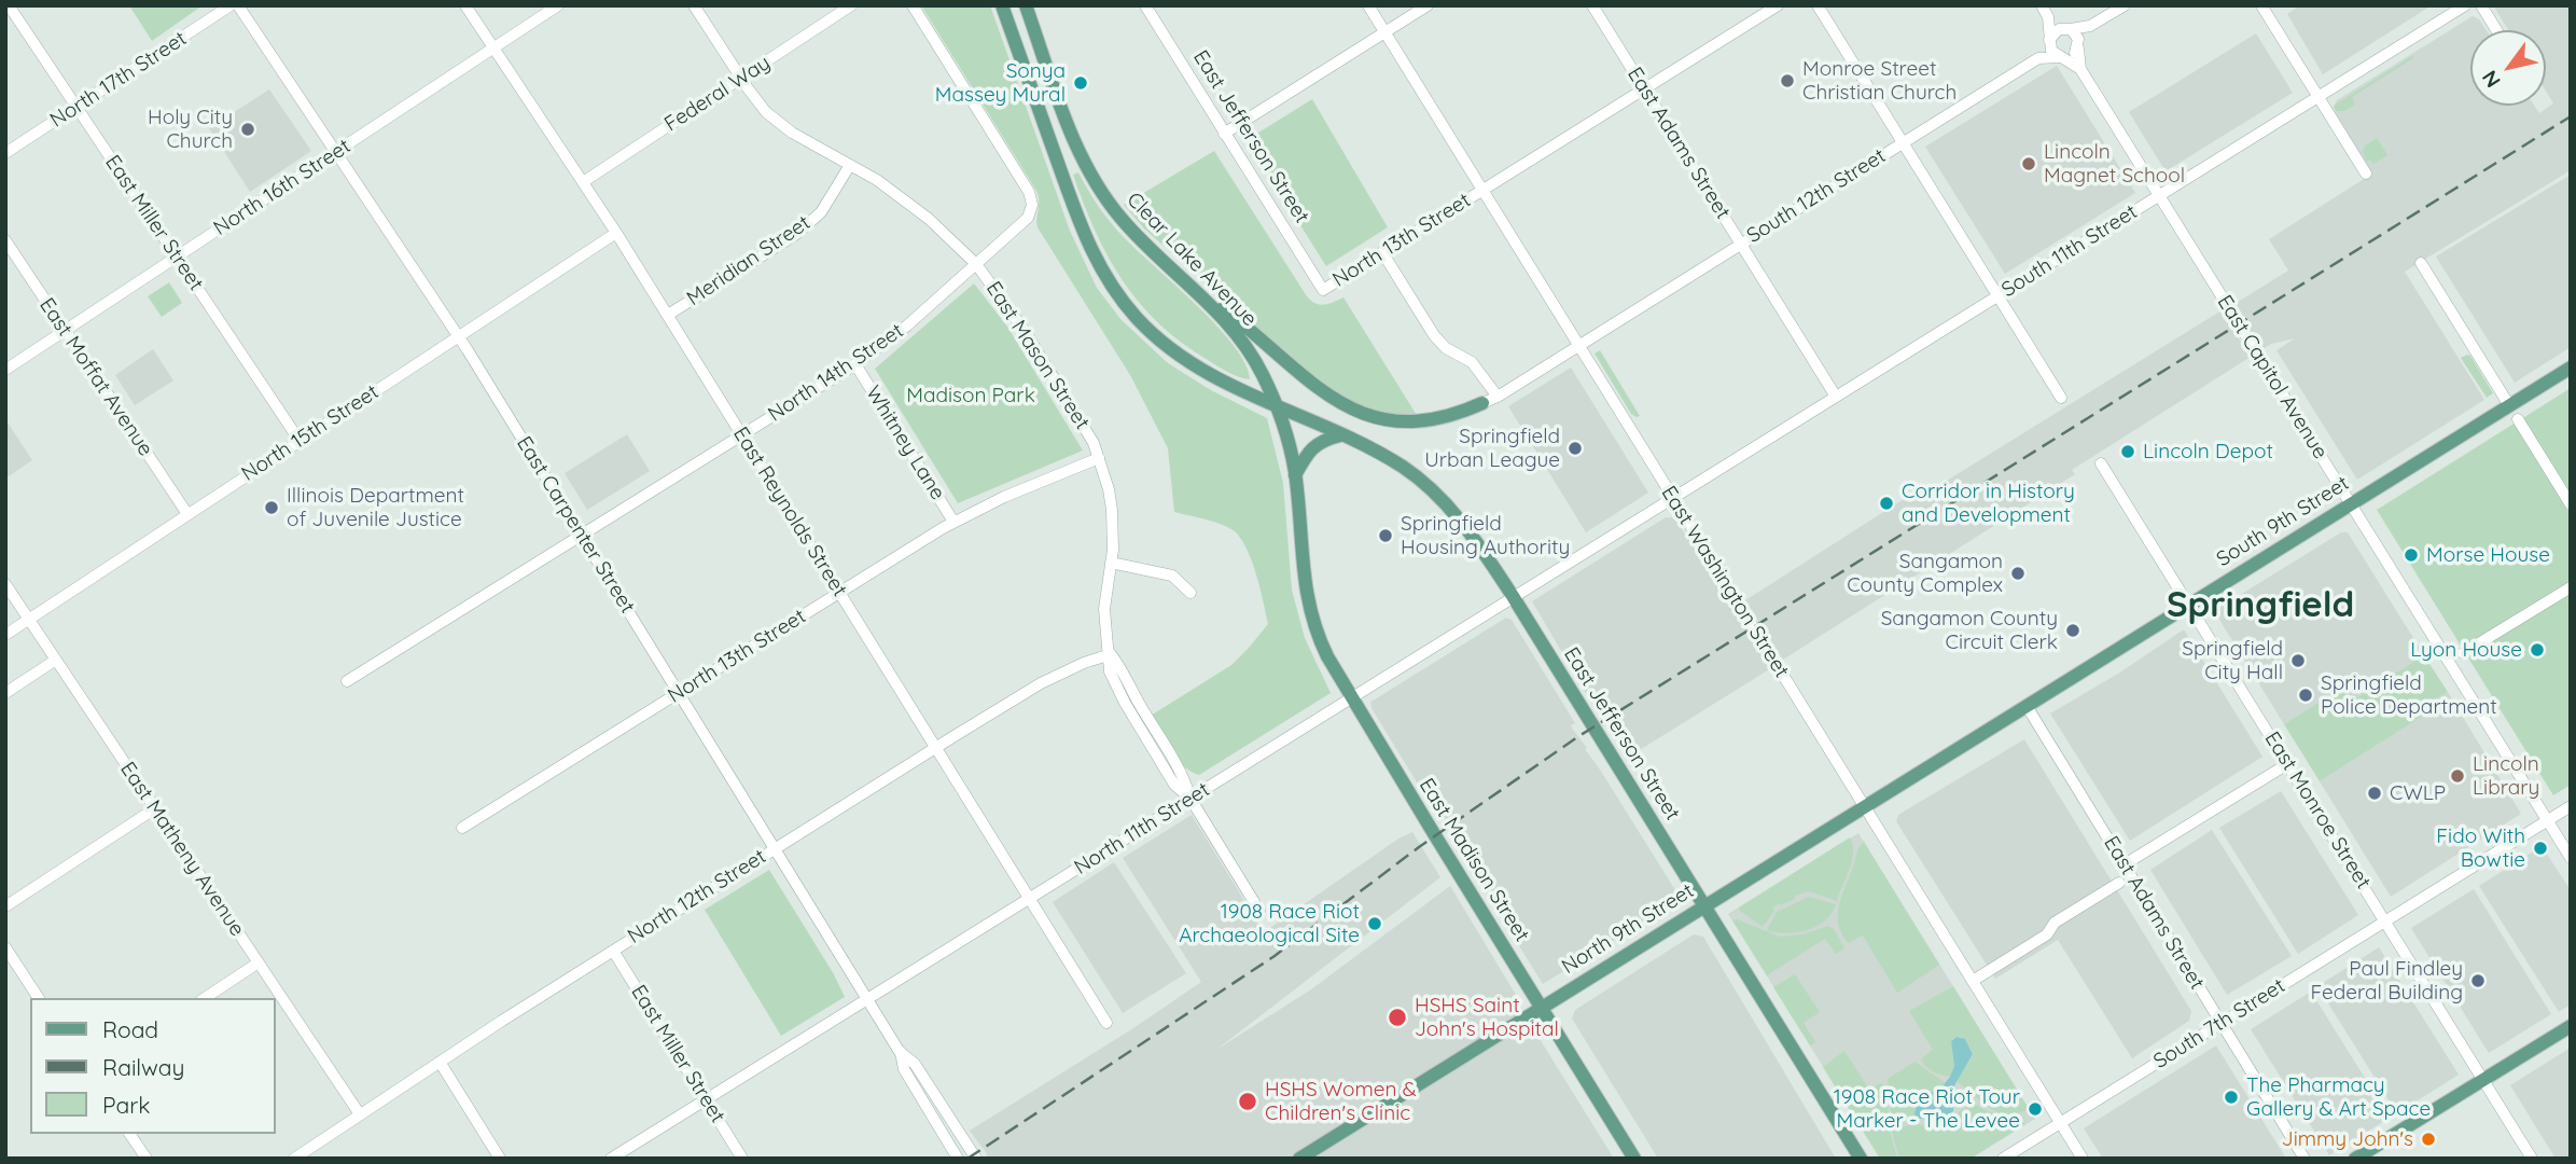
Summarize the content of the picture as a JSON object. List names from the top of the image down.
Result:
{
  "streets": {
    "main road": [
      "East Jefferson Street",
      "Clear Lake Avenue",
      "South 9th Street",
      "East Madison Street",
      "North 9th Street"
    ],
    "street": [
      "North 17th Street",
      "Federal Way",
      "East Adams Street",
      "North 16th Street",
      "South 12th Street",
      "East Miller Street",
      "North 13th Street",
      "South 11th Street",
      "Meridian Street",
      "East Mason Street",
      "North 14th Street",
      "East Moffat Avenue",
      "East Capitol Avenue",
      "North 15th Street",
      "Whitney Lane",
      "East Reynolds Street",
      "East Carpenter Street",
      "East Washington Street",
      "East Monroe Street",
      "North 11th Street",
      "East Matheny Avenue",
      "North 12th Street",
      "South 7th Street"
    ]
  },
  "crossings": [
    ["North 17th Street", "East Miller Street"],
    ["Federal Way", "East Mason Street"],
    ["Federal Way", "East Reynolds Street"],
    ["East Jefferson Street", "North 13th Street"],
    ["East Jefferson Street", "Clear Lake Avenue"],
    ["East Jefferson Street", "North 11th Street"],
    ["East Jefferson Street", "North 9th Street"],
    ["East Adams Street", "South 12th Street"],
    ["East Adams Street", "North 13th Street"],
    ["East Adams Street", "South 11th Street"],
    ["East Adams Street", "South 9th Street"],
    ["East Adams Street", "South 7th Street"],
    ["North 16th Street", "East Miller Street"],
    ["North 16th Street", "East Moffat Avenue"],
    ["North 16th Street", "East Reynolds Street"],
    ["North 16th Street", "East Carpenter Street"],
    ["South 12th Street", "East Capitol Avenue"],
    ["South 12th Street", "East Washington Street"],
    ["East Miller Street", "North 15th Street"],
    ["East Miller Street", "North 11th Street"],
    ["East Miller Street", "North 12th Street"],
    ["North 13th Street", "East Mason Street"],
    ["North 13th Street", "Whitney Lane"],
    ["North 13th Street", "East Reynolds Street"],
    ["North 13th Street", "East Carpenter Street"],
    ["North 13th Street", "East Washington Street"],
    ["South 11th Street", "East Capitol Avenue"],
    ["South 11th Street", "East Washington Street"],
    ["South 11th Street", "North 11th Street"],
    ["Clear Lake Avenue", "East Madison Street"],
    ["Meridian Street", "East Mason Street"],
    ["Meridian Street", "East Reynolds Street"],
    ["East Mason Street", "North 14th Street"],
    ["East Mason Street", "North 11th Street"],
    ["East Mason Street", "North 12th Street"],
    ["North 14th Street", "Whitney Lane"],
    ["North 14th Street", "East Reynolds Street"],
    ["North 14th Street", "East Carpenter Street"],
    ["East Moffat Avenue", "North 15th Street"],
    ["East Capitol Avenue", "South 9th Street"],
    ["East Capitol Avenue", "South 7th Street"],
    ["North 15th Street", "East Reynolds Street"],
    ["North 15th Street", "East Carpenter Street"],
    ["North 15th Street", "East Matheny Avenue"],
    ["East Reynolds Street", "North 11th Street"],
    ["East Reynolds Street", "North 12th Street"],
    ["South 9th Street", "East Washington Street"],
    ["South 9th Street", "East Monroe Street"],
    ["South 9th Street", "North 9th Street"],
    ["East Carpenter Street", "North 11th Street"],
    ["East Carpenter Street", "North 12th Street"],
    ["East Washington Street", "North 11th Street"],
    ["East Washington Street", "North 9th Street"],
    ["East Washington Street", "South 7th Street"],
    ["East Monroe Street", "South 7th Street"],
    ["North 11th Street", "East Madison Street"],
    ["East Matheny Avenue", "North 12th Street"],
    ["East Madison Street", "North 9th Street"]
  ],
  "districts": ["Springfield"],
  "parks": ["Madison Park"],
  "places": [
    "Monroe Street Christian Church",
    "Sonya Massey Mural",
    "Holy City Church",
    "Lincoln Magnet School",
    "Springfield Urban League",
    "Lincoln Depot",
    "Corridor in History and Development",
    "Illinois Department of Juvenile Justice",
    "Springfield Housing Authority",
    "Morse House",
    "Sangamon County Complex",
    "Sangamon County Circuit Clerk",
    "Lyon House",
    "Springfield City Hall",
    "Springfield Police Department",
    "Lincoln Library",
    "CWLP",
    "Fido With Bowtie",
    "1908 Race Riot Archaeological Site",
    "Paul Findley Federal Building",
    "HSHS Saint John's Hospital",
    "The Pharmacy Gallery & Art Space",
    "HSHS Women & Children's Clinic",
    "1908 Race Riot Tour Marker - The Levee",
    "Jimmy John's"
  ],
  "legend": ["Road", "Railway", "Park"],
  "north": "bottom left"
}
